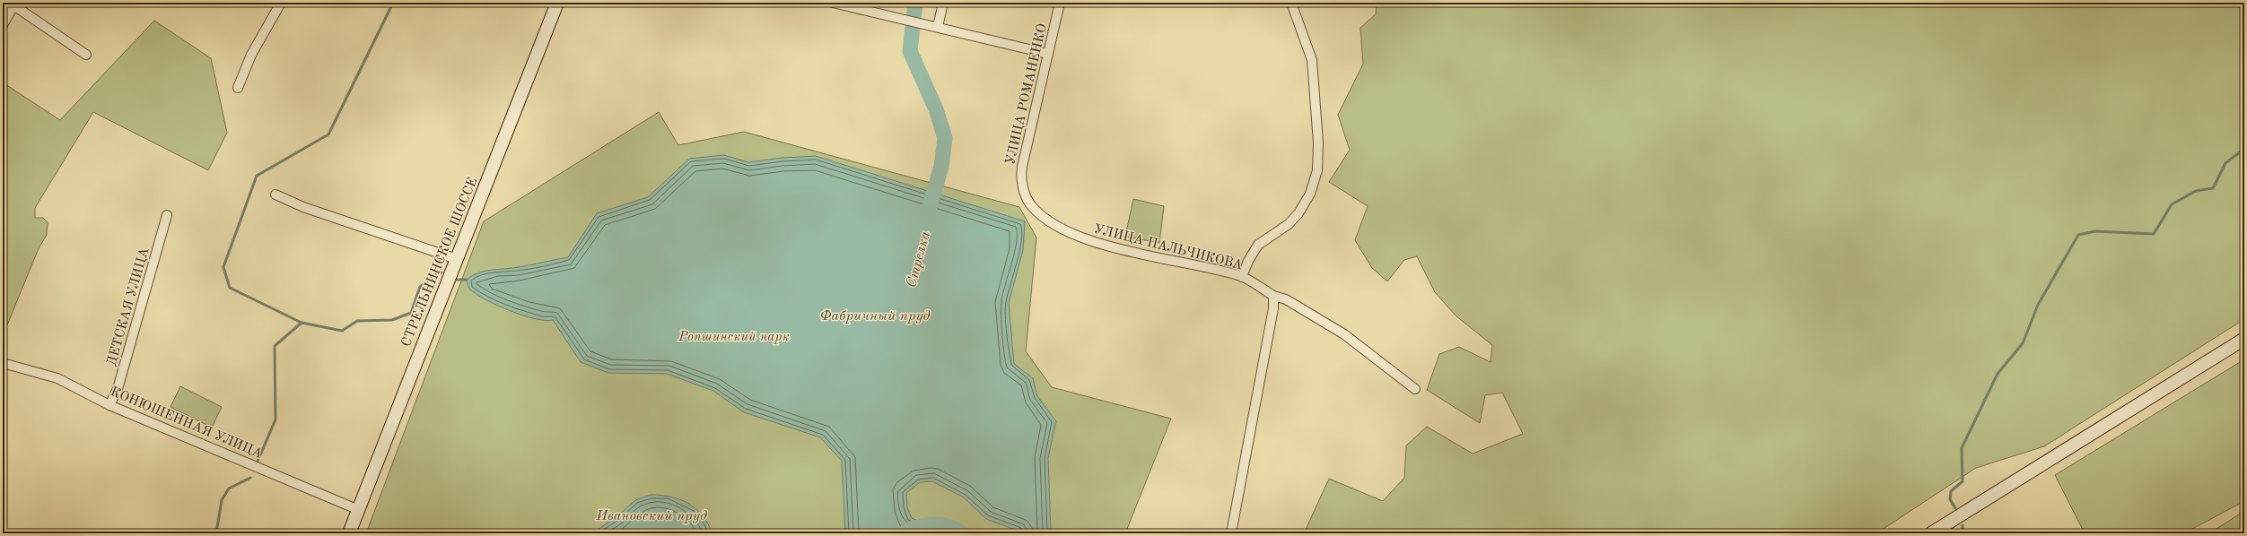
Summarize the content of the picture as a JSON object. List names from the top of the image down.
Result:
{
  "streets": {
    "main road": ["СТРЕЛЬНИНСКОЕ ШОССЕ"],
    "street": [
      "УЛИЦА РОМАНЕНКО",
      "УЛИЦА ПАЛЬЧИКОВА",
      "ДЕТСКАЯ УЛИЦА",
      "КОНЮШЕННАЯ УЛИЦА"
    ]
  },
  "crossings": [
    ["УЛИЦА РОМАНЕНКО", "УЛИЦА ПАЛЬЧИКОВА"],
    ["СТРЕЛЬНИНСКОЕ ШОССЕ", "КОНЮШЕННАЯ УЛИЦА"],
    ["ДЕТСКАЯ УЛИЦА", "КОНЮШЕННАЯ УЛИЦА"]
  ],
  "water": ["Стрелка", "Фабричный пруд", "Ивановский пруд"],
  "parks": ["Ропшинский парк"]
}
